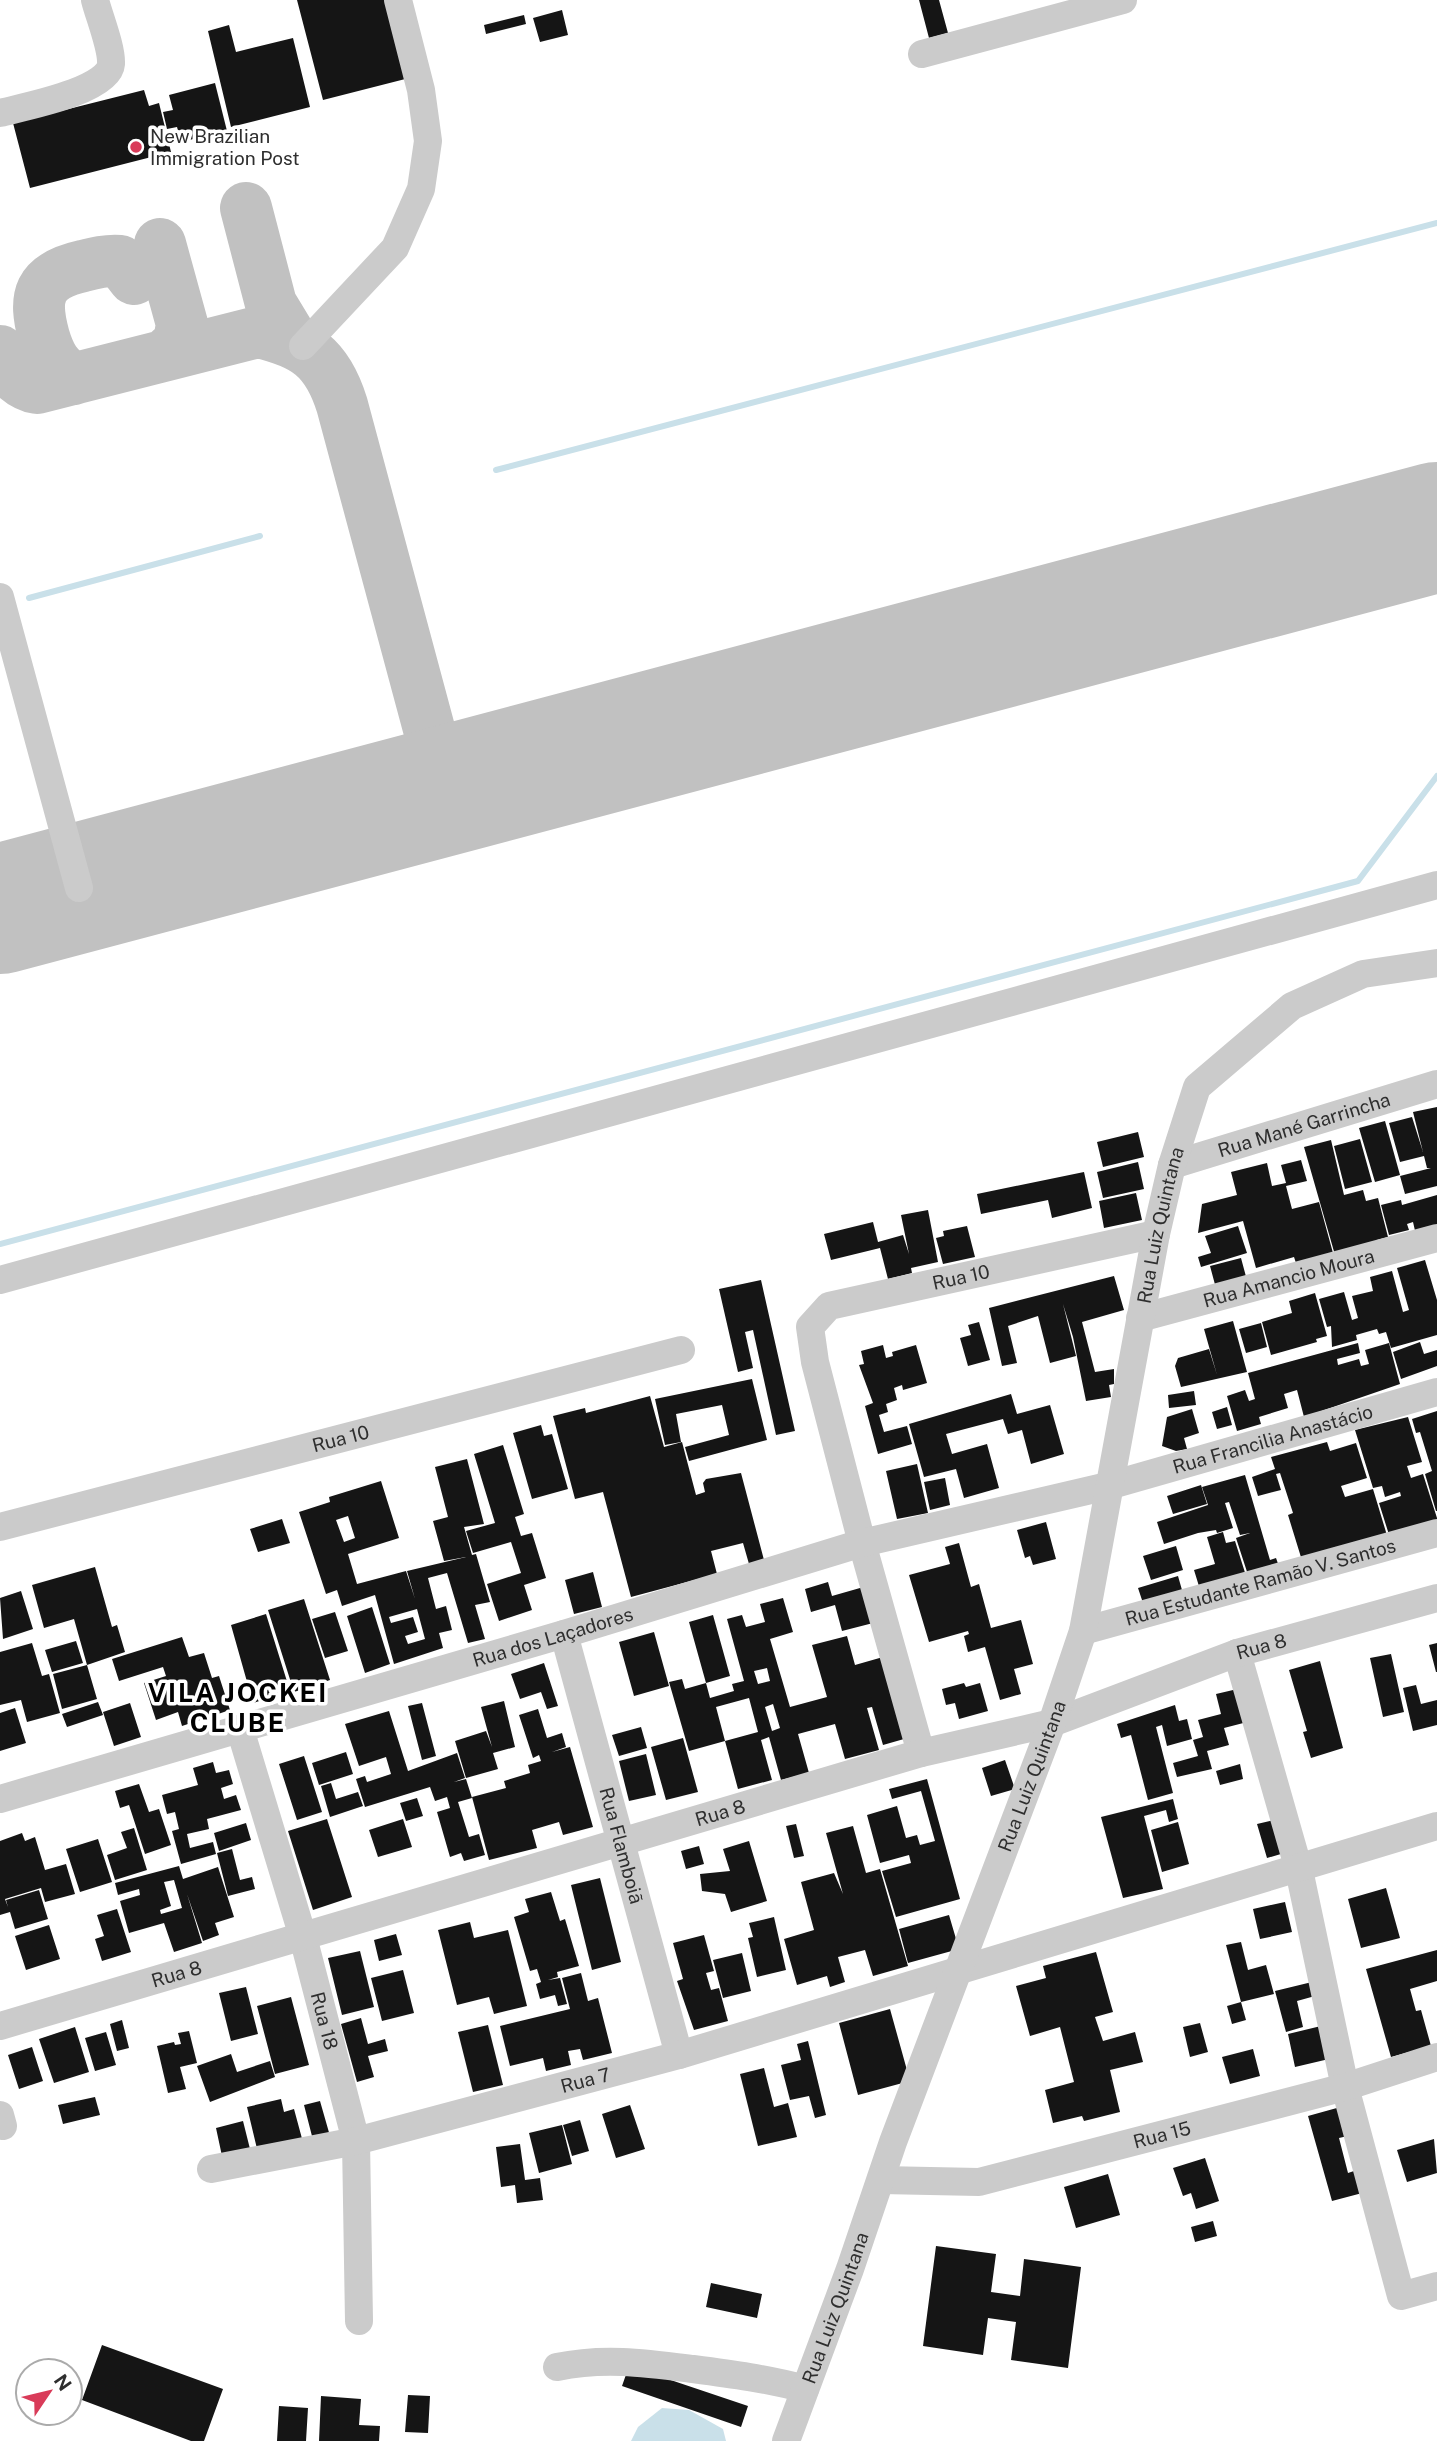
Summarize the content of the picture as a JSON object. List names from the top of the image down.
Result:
{
  "streets": {
    "street": [
      "Rua Mané Garrincha",
      "Rua Luiz Quintana",
      "Rua 10",
      "Rua Amancio Moura",
      "Rua Francilia Anastácio",
      "Rua Estudante Ramão V. Santos",
      "Rua dos Laçadores",
      "Rua 8",
      "Rua Flamboiã",
      "Rua 18",
      "Rua 7",
      "Rua 15"
    ]
  },
  "crossings": [
    ["Rua Mané Garrincha", "Rua Luiz Quintana"],
    ["Rua Luiz Quintana", "Rua 10"],
    ["Rua Luiz Quintana", "Rua Amancio Moura"],
    ["Rua Luiz Quintana", "Rua Francilia Anastácio"],
    ["Rua Luiz Quintana", "Rua Estudante Ramão V. Santos"],
    ["Rua Luiz Quintana", "Rua dos Laçadores"],
    ["Rua Luiz Quintana", "Rua 8"],
    ["Rua Luiz Quintana", "Rua 7"],
    ["Rua Luiz Quintana", "Rua 15"],
    ["Rua 10", "Rua dos Laçadores"],
    ["Rua Francilia Anastácio", "Rua dos Laçadores"],
    ["Rua dos Laçadores", "Rua Flamboiã"],
    ["Rua dos Laçadores", "Rua 18"],
    ["Rua 8", "Rua Flamboiã"],
    ["Rua 8", "Rua 18"],
    ["Rua Flamboiã", "Rua 7"],
    ["Rua 18", "Rua 7"]
  ],
  "districts": ["VILA JOCKEI CLUBE"],
  "places": ["New Brazilian Immigration Post"],
  "north": "top right"
}
